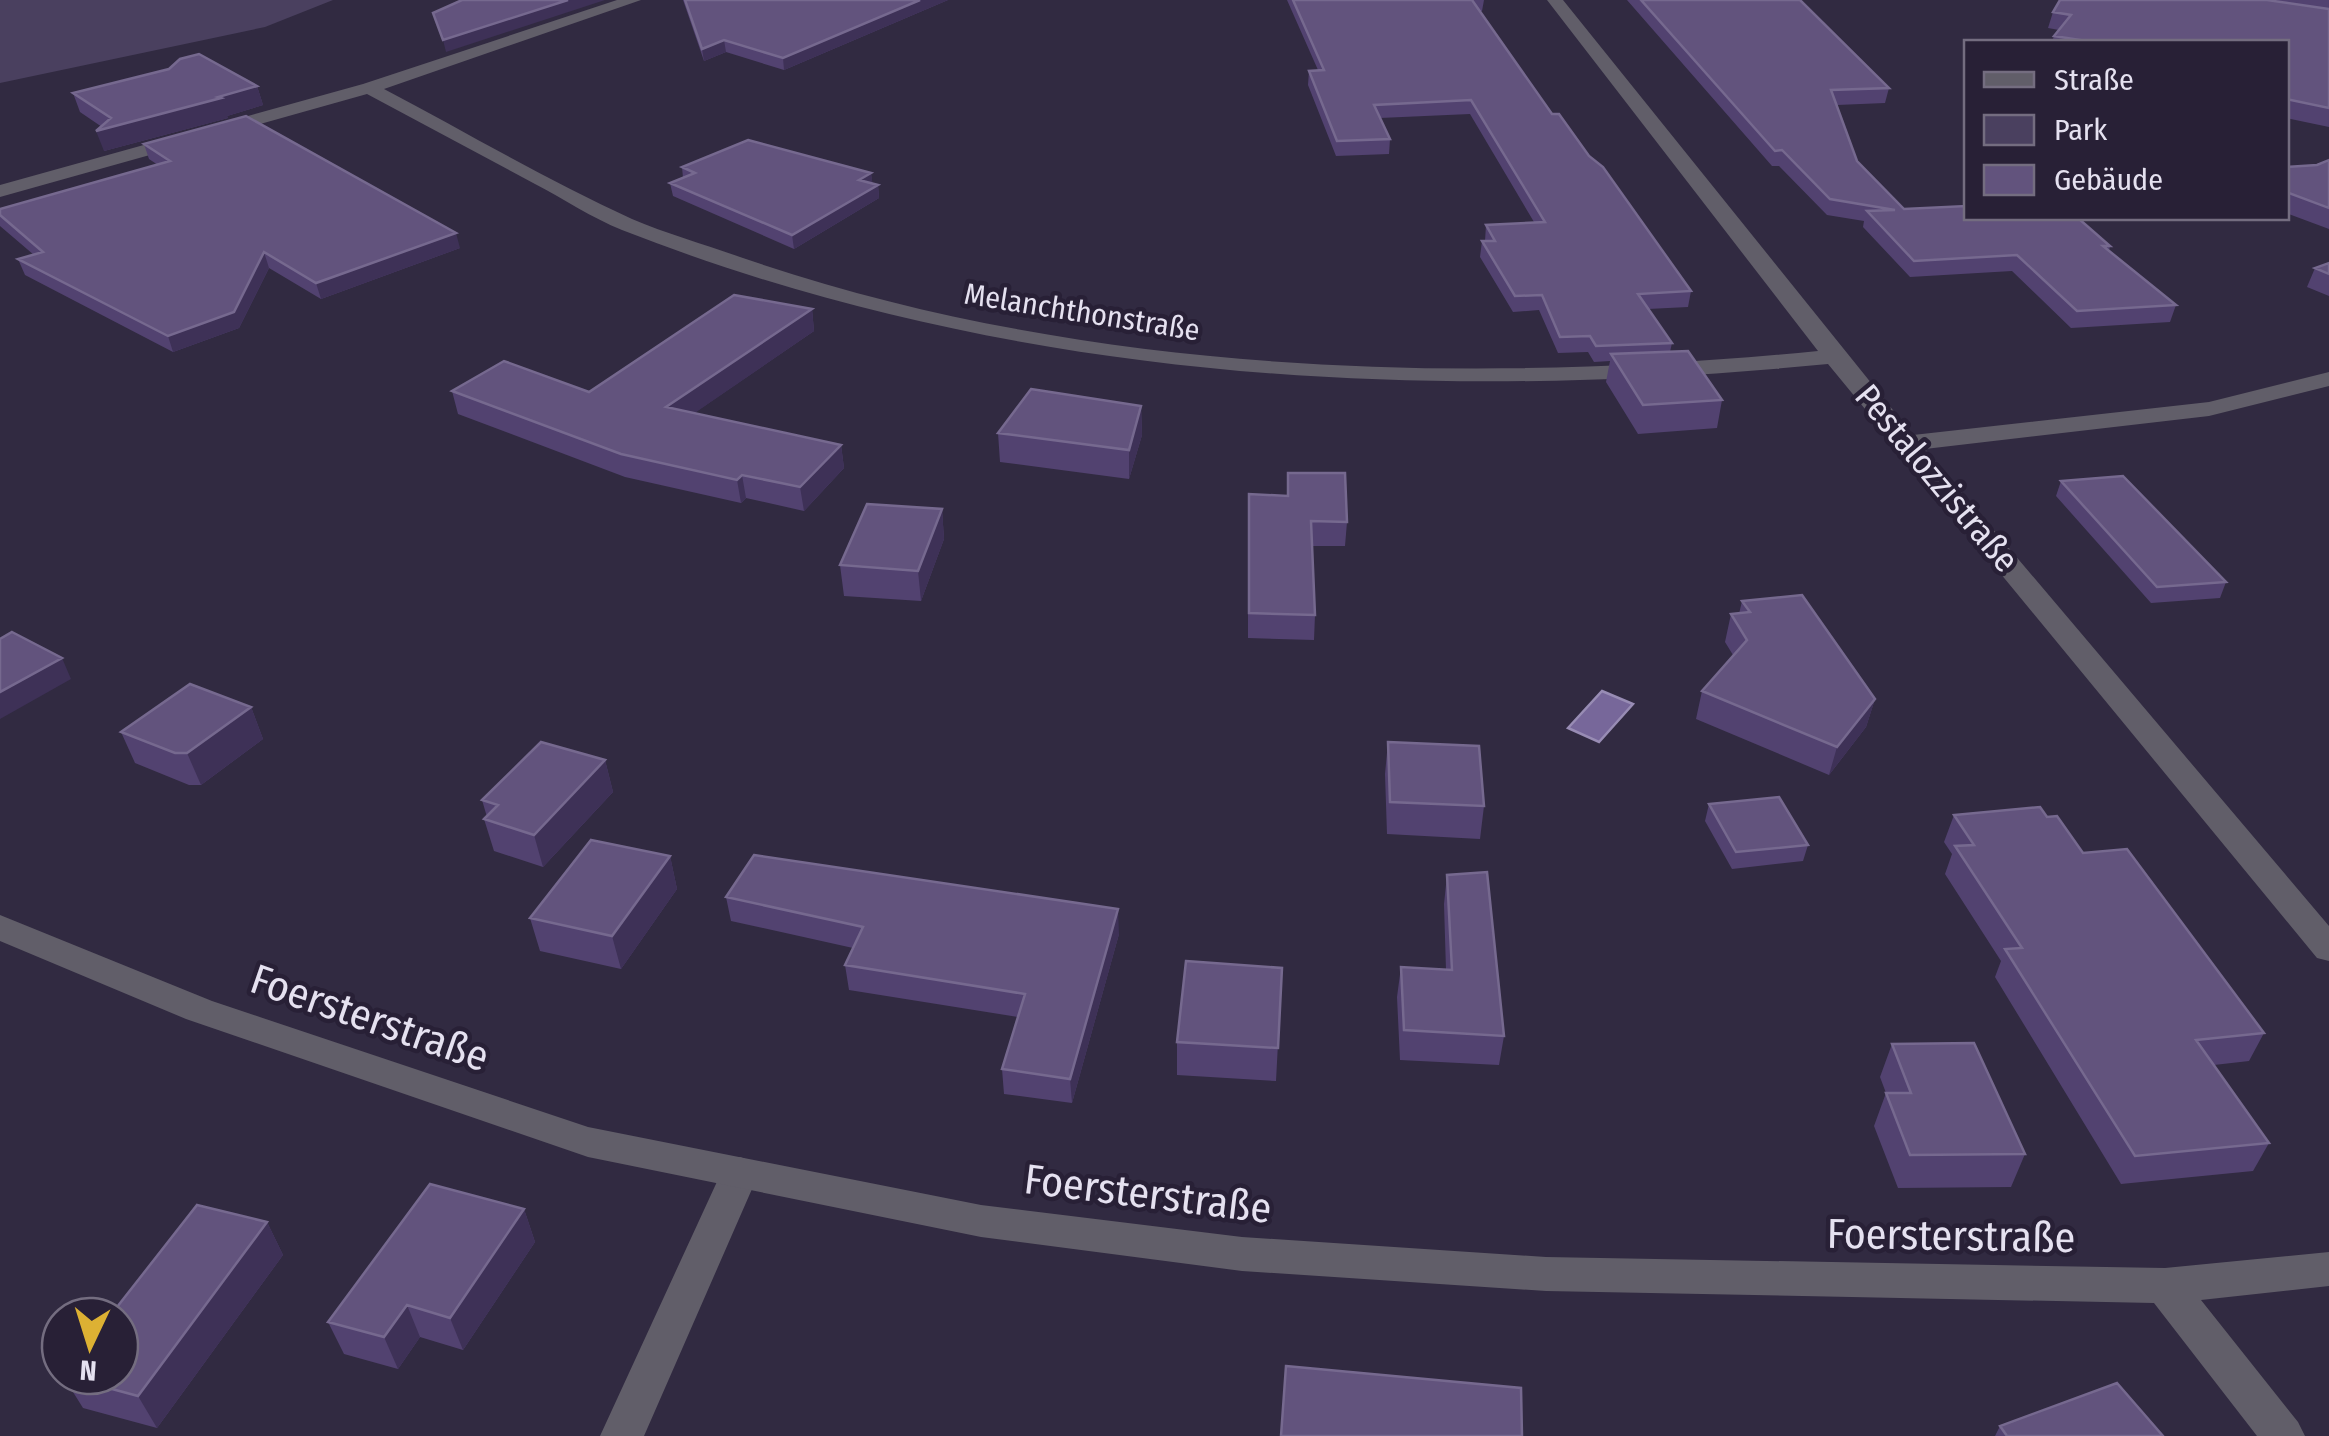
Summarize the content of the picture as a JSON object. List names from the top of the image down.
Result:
{
  "streets": {
    "street": ["Melanchthonstraße", "Pestalozzistraße", "Foersterstraße"]
  },
  "crossings": [
    ["Melanchthonstraße", "Pestalozzistraße"]
  ],
  "legend": ["Straße", "Park", "Gebäude"],
  "north": "bottom"
}
